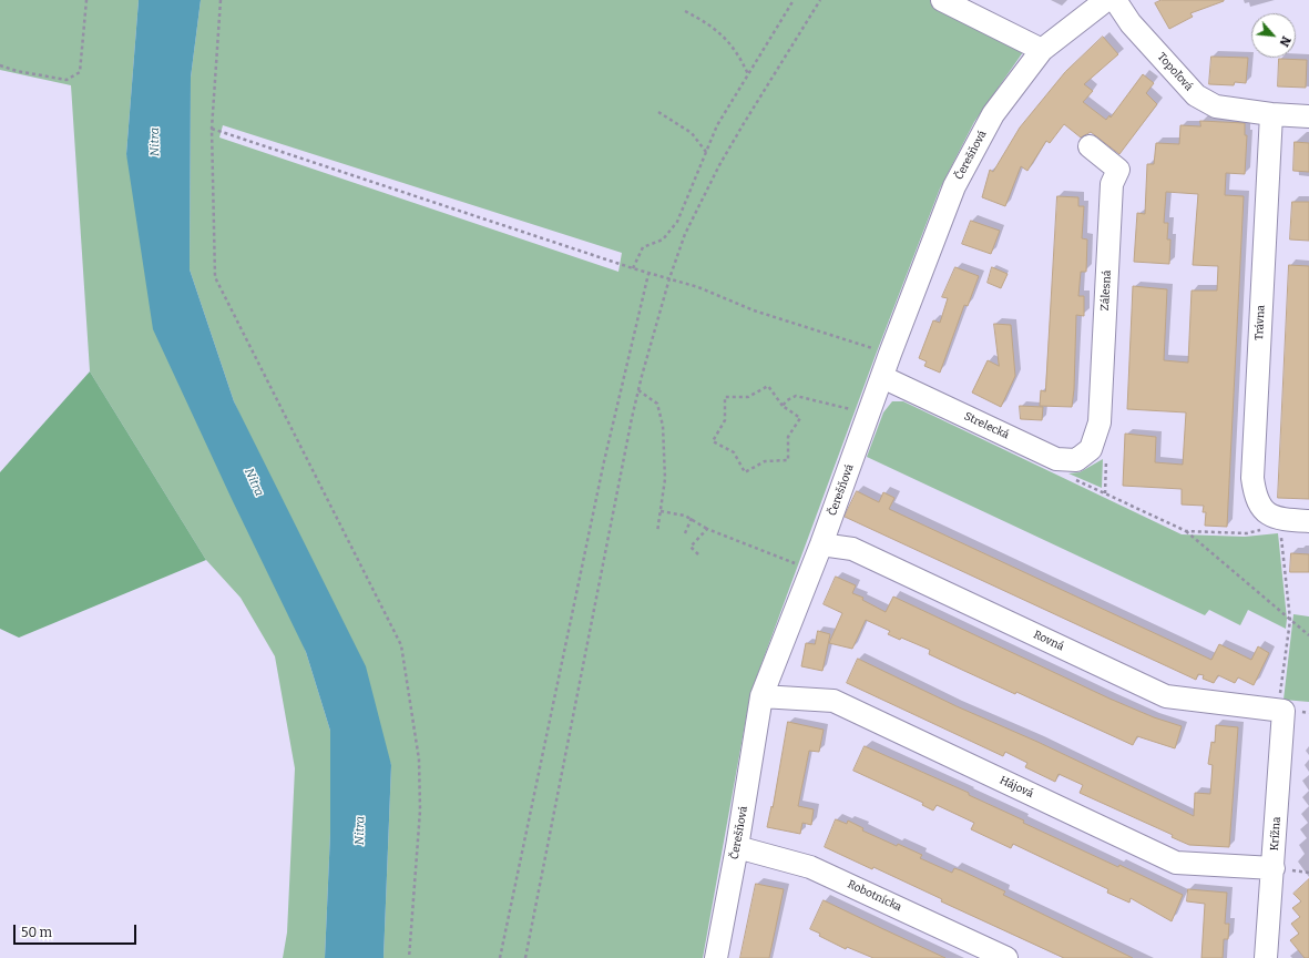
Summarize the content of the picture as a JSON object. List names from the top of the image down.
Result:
{
  "streets": {
    "street": [
      "Topoľová",
      "Čerešňová",
      "Zálesná",
      "Trávna",
      "Strelecká",
      "Rovná",
      "Hájová",
      "Krížna",
      "Robotnícka"
    ]
  },
  "crossings": [
    ["Topoľová", "Trávna"],
    ["Čerešňová", "Strelecká"],
    ["Čerešňová", "Rovná"],
    ["Čerešňová", "Hájová"],
    ["Čerešňová", "Robotnícka"],
    ["Zálesná", "Strelecká"],
    ["Rovná", "Krížna"],
    ["Hájová", "Krížna"]
  ],
  "water": ["Nitra"],
  "scale_bar": "50 m",
  "north": "bottom right"
}
